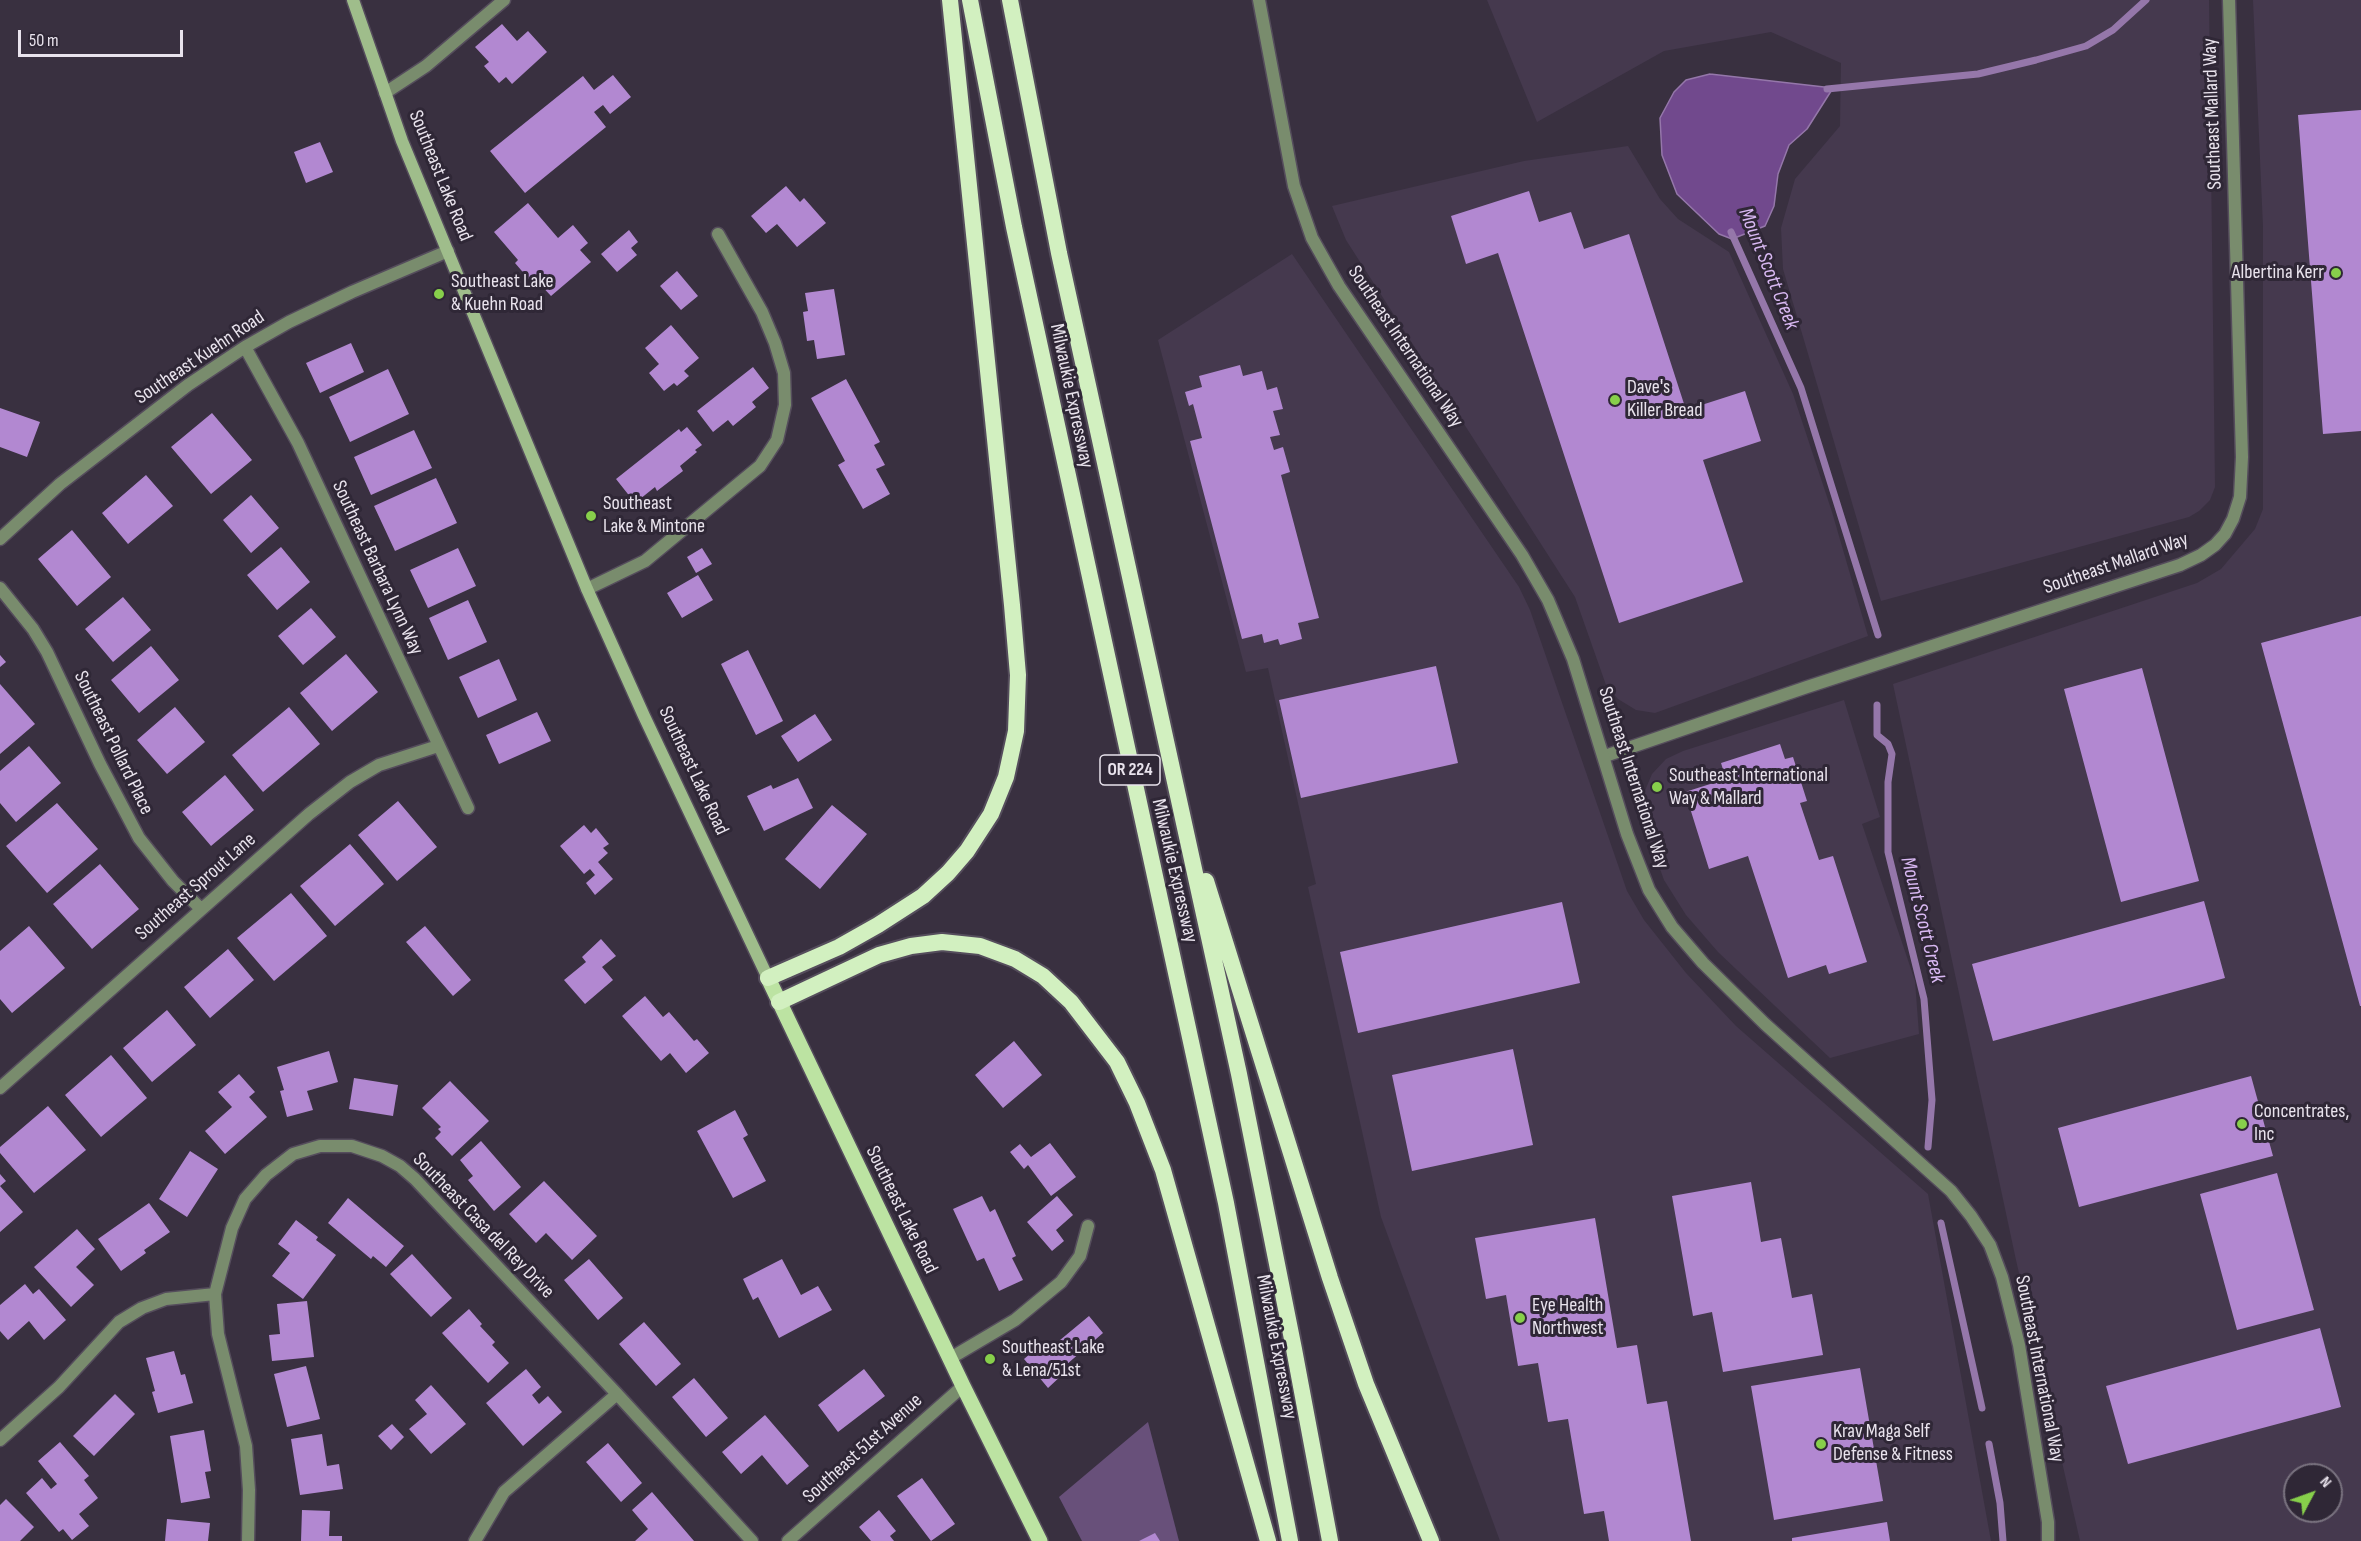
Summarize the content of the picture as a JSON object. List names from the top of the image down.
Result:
{
  "streets": {
    "highway": ["Milwaukie Expressway", "OR 224"],
    "main road": ["Southeast Lake Road"],
    "street": [
      "Southeast Mallard Way",
      "Southeast International Way",
      "Southeast Kuehn Road",
      "Southeast Barbara Lynn Way",
      "Southeast Pollard Place",
      "Southeast Sprout Lane",
      "Southeast Casa del Rey Drive",
      "Southeast 51st Avenue"
    ]
  },
  "crossings": [
    ["Southeast Mallard Way", "Southeast International Way"],
    ["Southeast Lake Road", "Southeast Kuehn Road"],
    ["Southeast Lake Road", "Southeast 51st Avenue"],
    ["Southeast Kuehn Road", "Southeast Barbara Lynn Way"],
    ["Southeast Barbara Lynn Way", "Southeast Sprout Lane"],
    ["Southeast Pollard Place", "Southeast Sprout Lane"]
  ],
  "water": ["Mount Scott Creek"],
  "places": [
    "Albertina Kerr",
    "Southeast Lake & Kuehn Road",
    "Dave's Killer Bread",
    "Southeast Lake & Mintone",
    "Southeast International Way & Mallard",
    "Concentrates, Inc",
    "Eye Health Northwest",
    "Southeast Lake & Lena/51st",
    "Krav Maga Self Defense & Fitness"
  ],
  "scale_bar": "50 m",
  "north": "top right"
}
